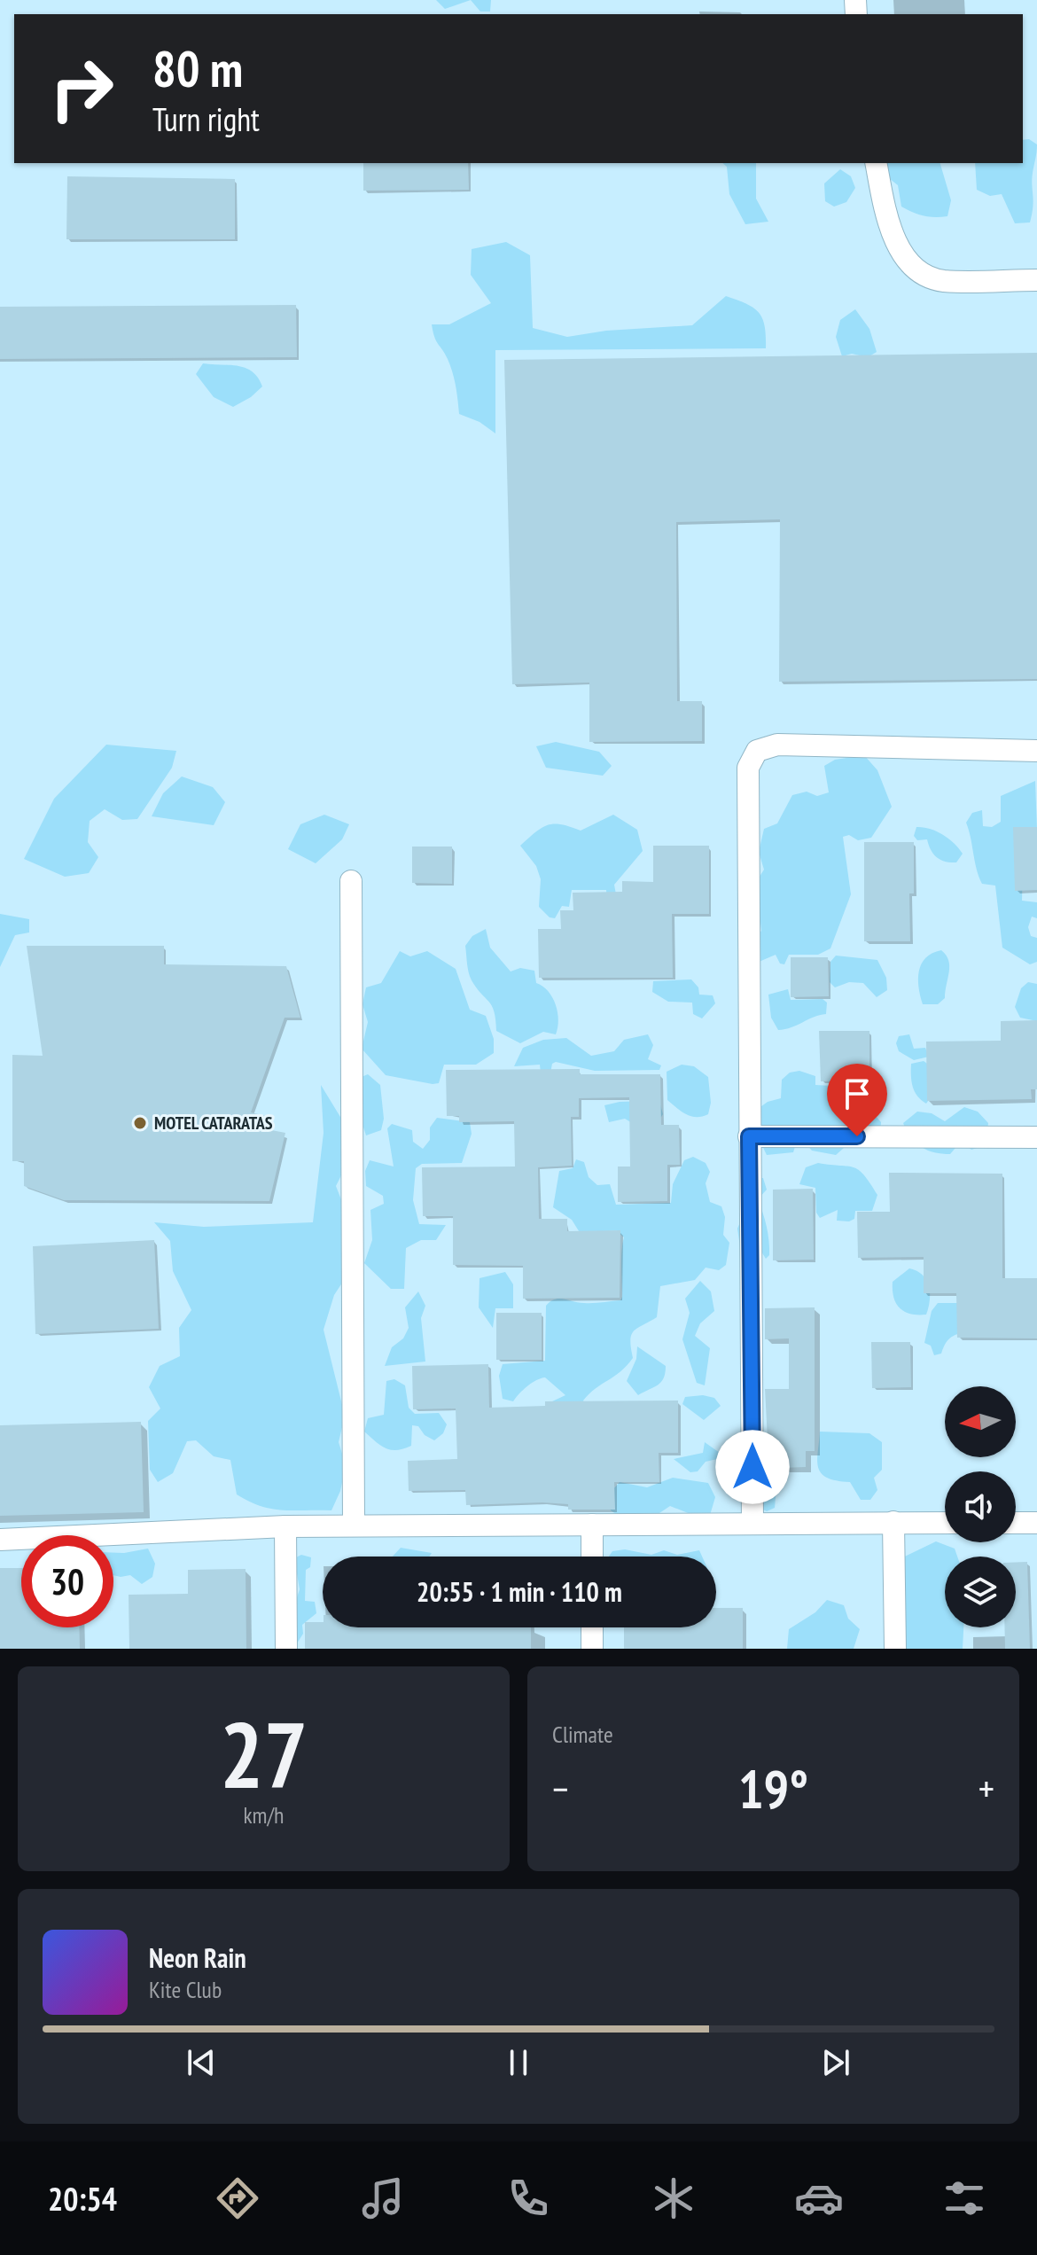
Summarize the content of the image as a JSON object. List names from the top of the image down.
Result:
{
  "places": ["MOTEL CATARATAS"],
  "north": "left",
  "page": {
    "turn": ["80 m", "Turn right"],
    "limit": "30",
    "trip": "20:55 · 1 min · 110 m",
    "tile": [
      ["27", "km/h"],
      "Climate"
    ],
    "heat": ["−", "19°", "+"],
    "song": ["Neon Rain", "Kite Club"],
    "tabs": "20:54"
  }
}
